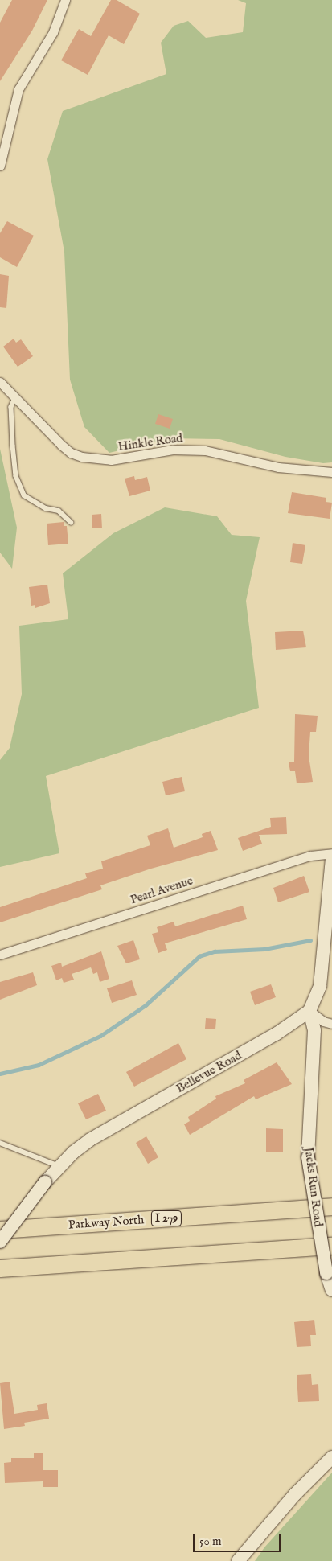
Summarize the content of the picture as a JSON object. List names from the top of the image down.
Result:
{
  "streets": {
    "highway": ["I 279", "Parkway North"],
    "street": [
      "Hinkle Road",
      "Pearl Avenue",
      "Bellevue Road",
      "Jacks Run Road"
    ]
  },
  "crossings": [
    ["Bellevue Road", "Jacks Run Road"]
  ],
  "scale_bar": "50 m"
}
